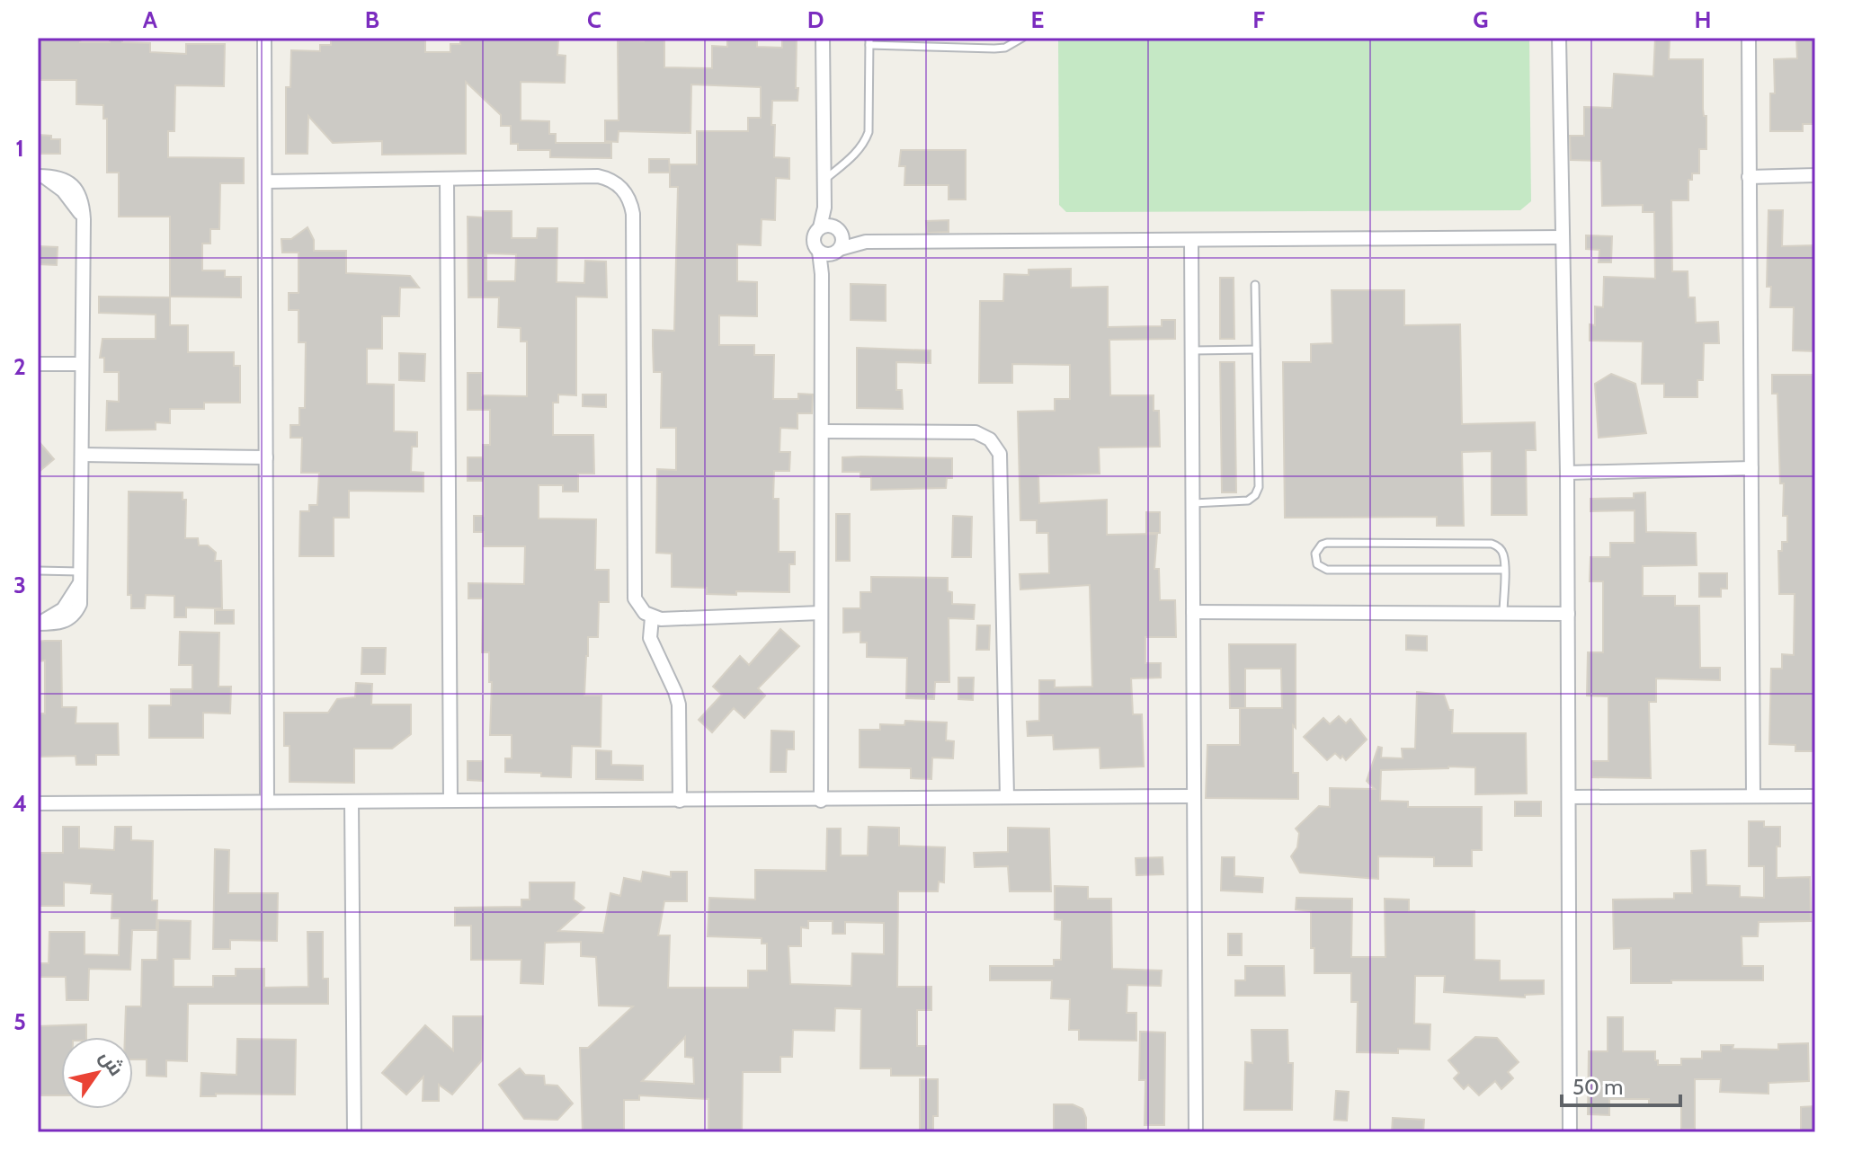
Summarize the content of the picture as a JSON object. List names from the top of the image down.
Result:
{
  "scale_bar": "50 m",
  "north": "top right",
  "grid": {
    "columns": [
      "A",
      "B",
      "C",
      "D",
      "E",
      "F",
      "G",
      "H"
    ],
    "rows": [
      "1",
      "2",
      "3",
      "4",
      "5"
    ]
  }
}
